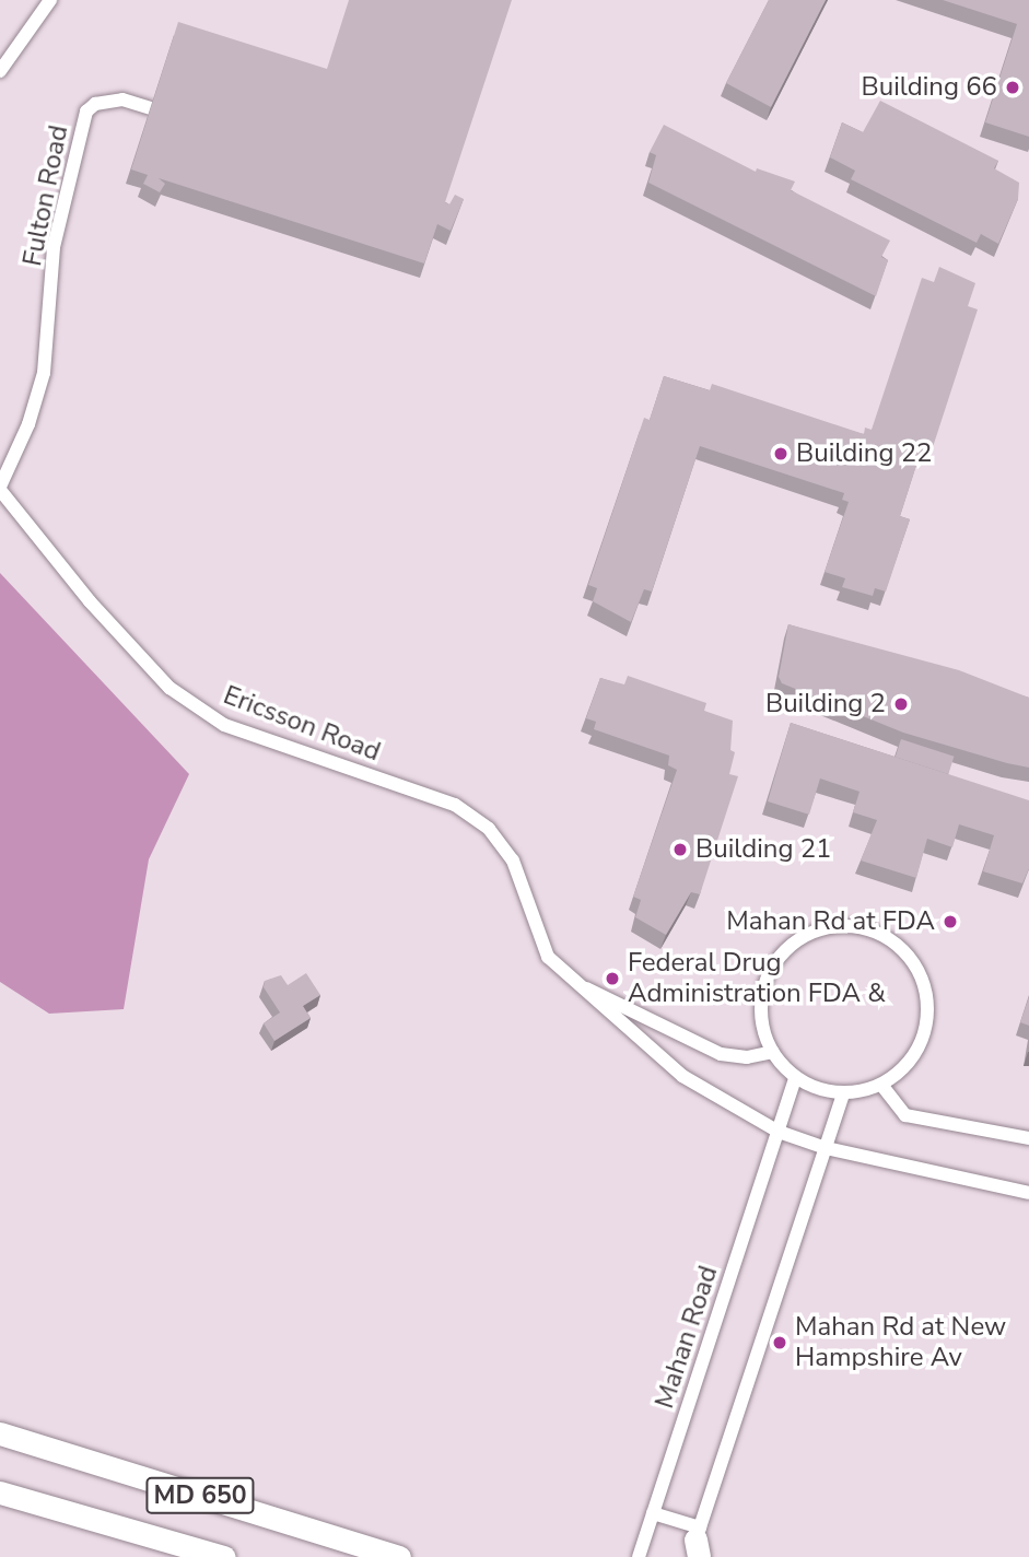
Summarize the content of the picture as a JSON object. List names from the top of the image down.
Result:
{
  "streets": {
    "main road": ["MD 650"],
    "street": ["Fulton Road", "Ericsson Road", "Mahan Road"]
  },
  "crossings": [
    ["Fulton Road", "Ericsson Road"]
  ],
  "places": [
    "Building 66",
    "Building 22",
    "Building 2",
    "Building 21",
    "Mahan Rd at FDA",
    "Federal Drug Administration FDA &",
    "Mahan Rd at New Hampshire Av"
  ]
}
